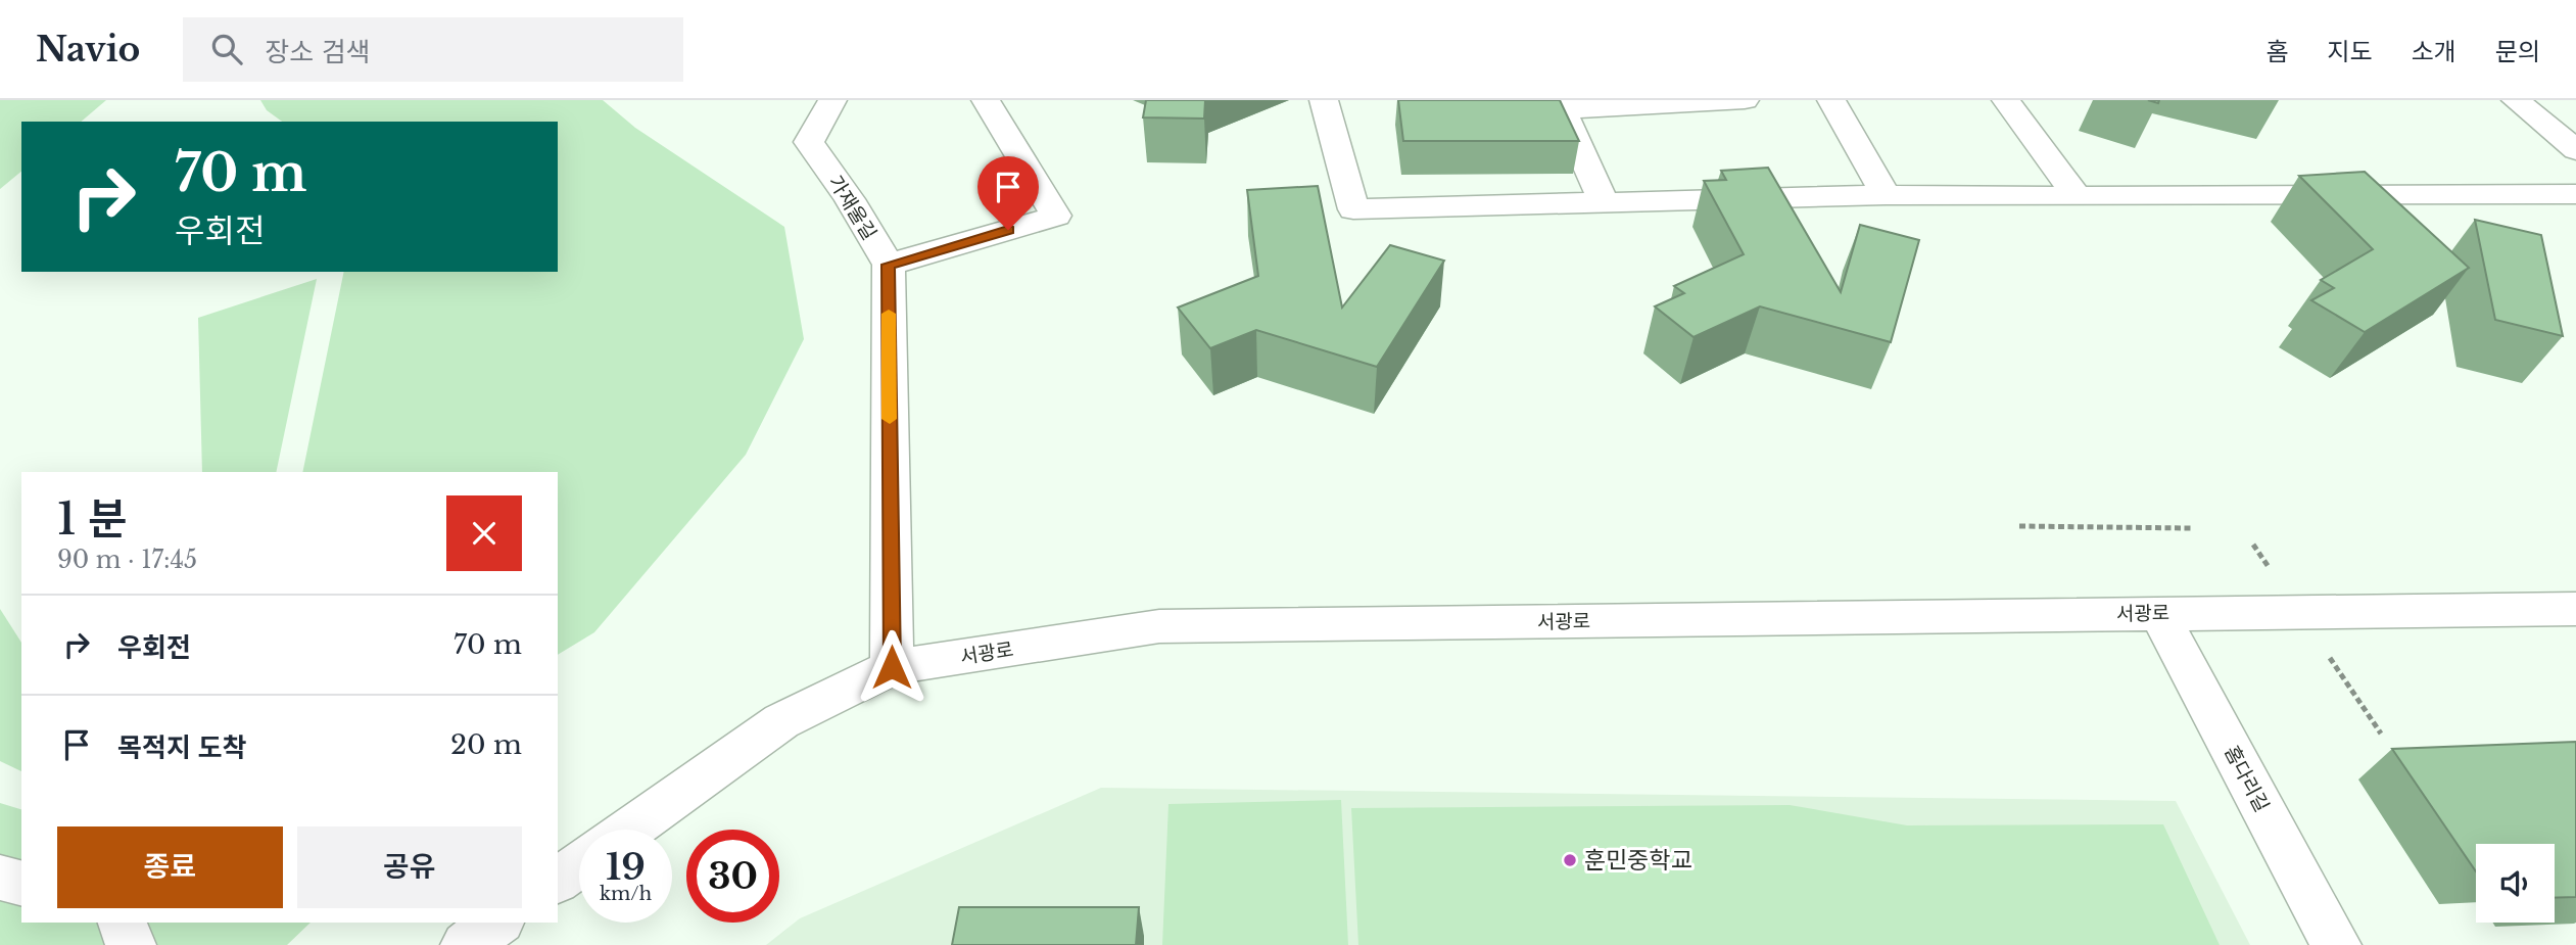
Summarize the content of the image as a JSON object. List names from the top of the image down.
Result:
{
  "streets": {
    "street": ["가재울길", "서광로", "홈다리길"]
  },
  "crossings": [
    ["서광로", "홈다리길"]
  ],
  "places": ["훈민중학교"],
  "page": {
    "header": "Navio",
    "search": "장소 검색",
    "nav": [
      "홈",
      "지도",
      "소개",
      "문의"
    ],
    "turn": ["70 m", "우회전"],
    "heading": ["1 분", "90 m · 17:45"],
    "list": [
      {
        "name": "우회전",
        "value": "70 m"
      },
      {
        "name": "목적지 도착",
        "value": "20 m"
      }
    ],
    "buttons": ["종료", "공유"],
    "speed": "19 km/h",
    "limit": "30"
  }
}
